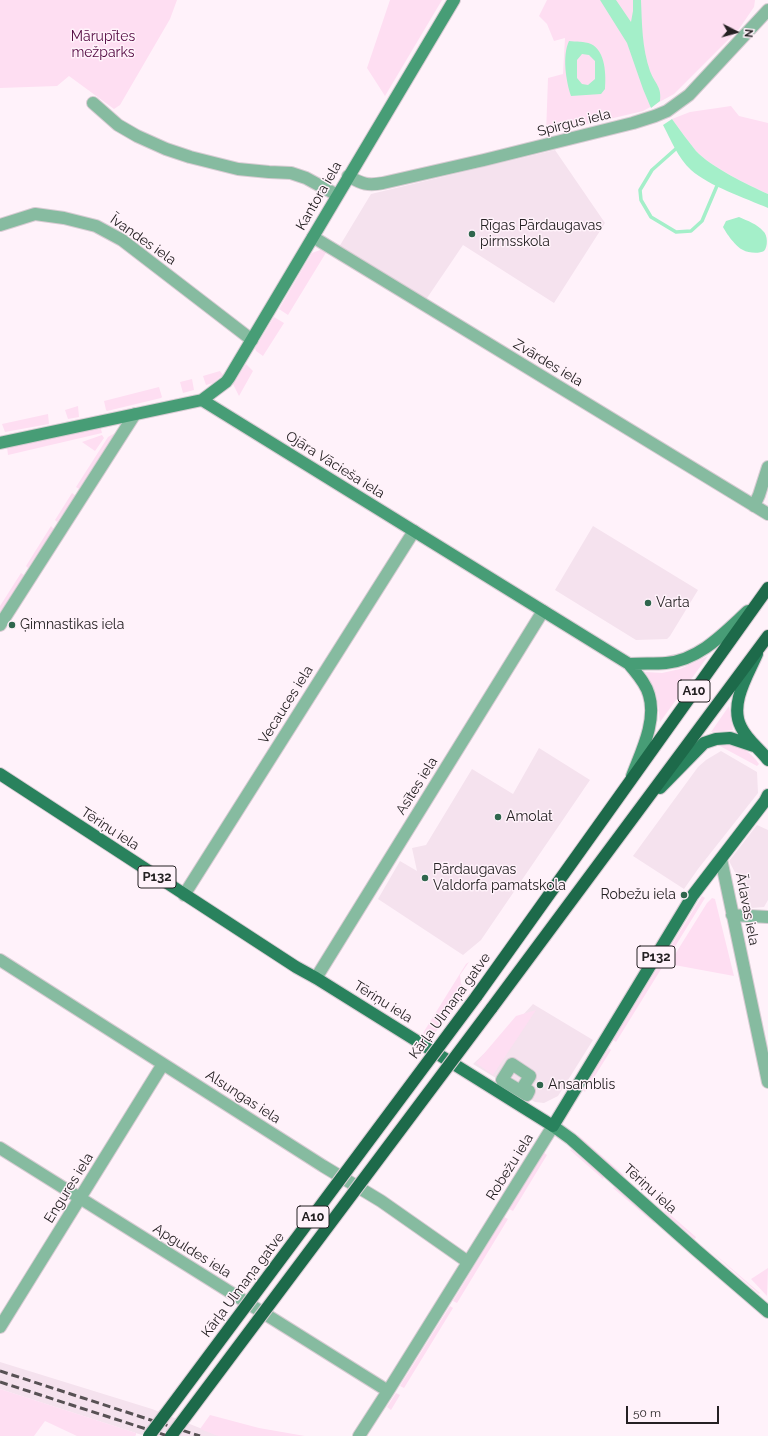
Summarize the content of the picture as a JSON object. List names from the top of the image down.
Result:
{
  "streets": {
    "highway": ["A10", "Kārļa Ulmaņa gatve"],
    "main road": [
      "Kantora iela",
      "Ojāra Vācieša iela",
      "Tēriņu iela",
      "P132",
      "Robežu iela"
    ],
    "street": [
      "Spirgus iela",
      "Īvandes iela",
      "Zvārdes iela",
      "Vecauces iela",
      "Asītes iela",
      "Ārlavas iela",
      "Alsungas iela",
      "Engures iela",
      "Apguldes iela"
    ]
  },
  "crossings": [
    ["Spirgus iela", "Kantora iela"],
    ["Kantora iela", "Īvandes iela"],
    ["Kantora iela", "Zvārdes iela"],
    ["Kantora iela", "Ojāra Vācieša iela"],
    ["Ojāra Vācieša iela", "Vecauces iela"],
    ["Ojāra Vācieša iela", "Asītes iela"],
    ["Ojāra Vācieša iela", "Kārļa Ulmaņa gatve"],
    ["Vecauces iela", "Tēriņu iela"],
    ["Asītes iela", "Tēriņu iela"],
    ["Tēriņu iela", "Robežu iela"],
    ["Ārlavas iela", "Robežu iela"],
    ["Alsungas iela", "Robežu iela"],
    ["Alsungas iela", "Engures iela"],
    ["Robežu iela", "Apguldes iela"],
    ["Engures iela", "Apguldes iela"]
  ],
  "parks": ["Mārupītes mežparks"],
  "places": [
    "Rīgas Pārdaugavas pirmsskola",
    "Varta",
    "Ģimnastikas iela",
    "Amolat",
    "Pārdaugavas Valdorfa pamatskola",
    "Robežu iela",
    "Ansamblis"
  ],
  "scale_bar": "50 m",
  "north": "right"
}
